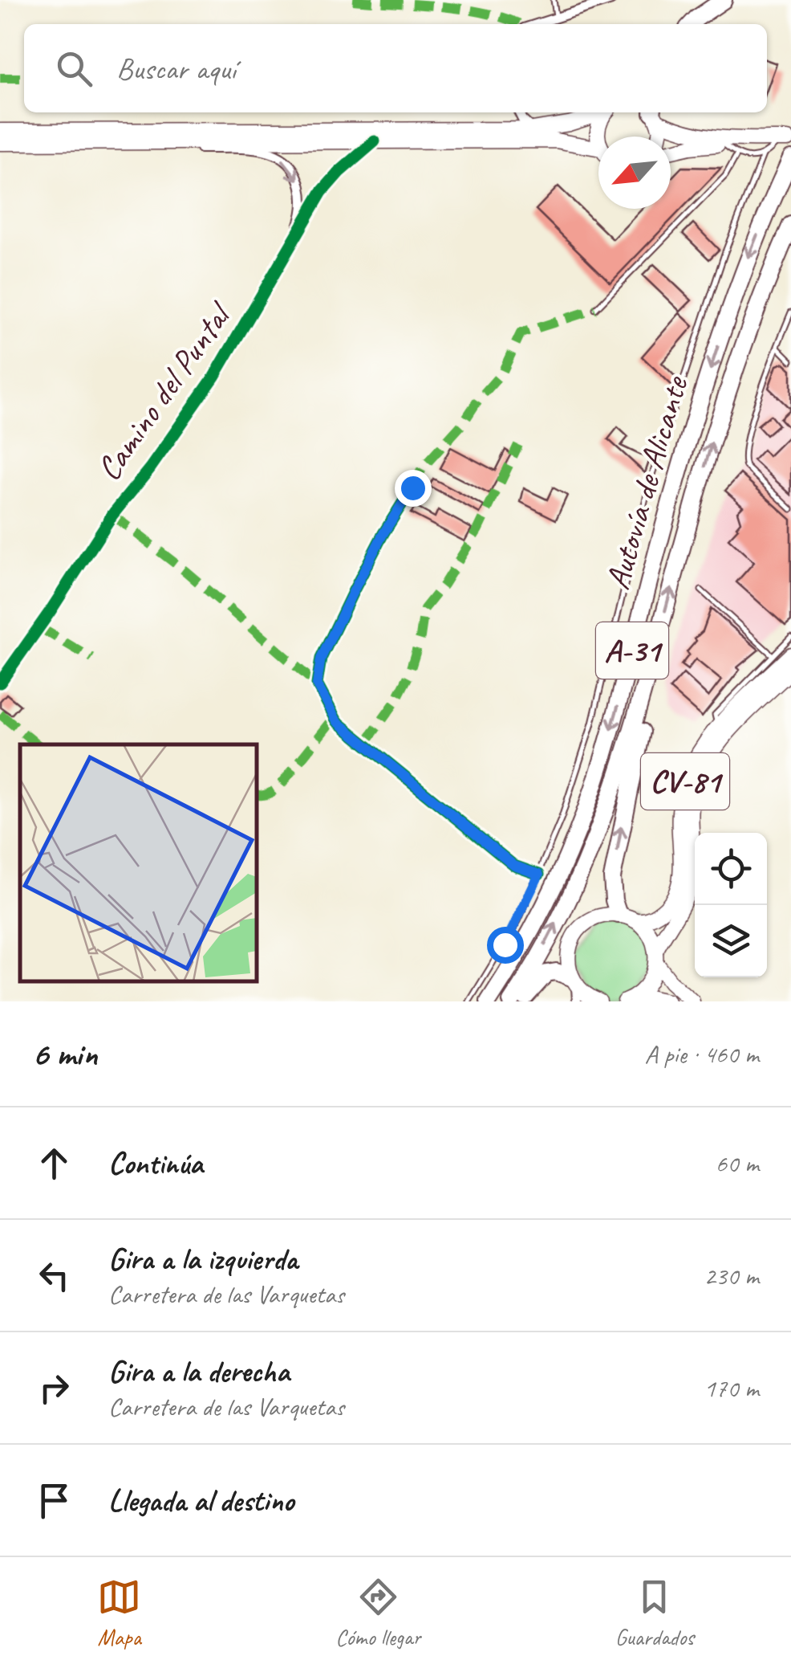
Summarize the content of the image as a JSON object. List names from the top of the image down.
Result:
{
  "streets": {
    "highway": ["Autovía de Alicante", "A-31"],
    "main road": ["CV-81"],
    "street": ["Camino del Puntal"]
  },
  "north": "bottom left",
  "page": {
    "search": "Buscar aquí",
    "heading": ["6 min", "A pie · 460 m"],
    "list": [
      ["Continúa", "60 m"],
      ["Gira a la izquierda", "Carretera de las Varquetas", "230 m"],
      ["Gira a la derecha", "Carretera de las Varquetas", "170 m"],
      "Llegada al destino"
    ],
    "nav": ["Mapa", "Cómo llegar", "Guardados"]
  }
}
